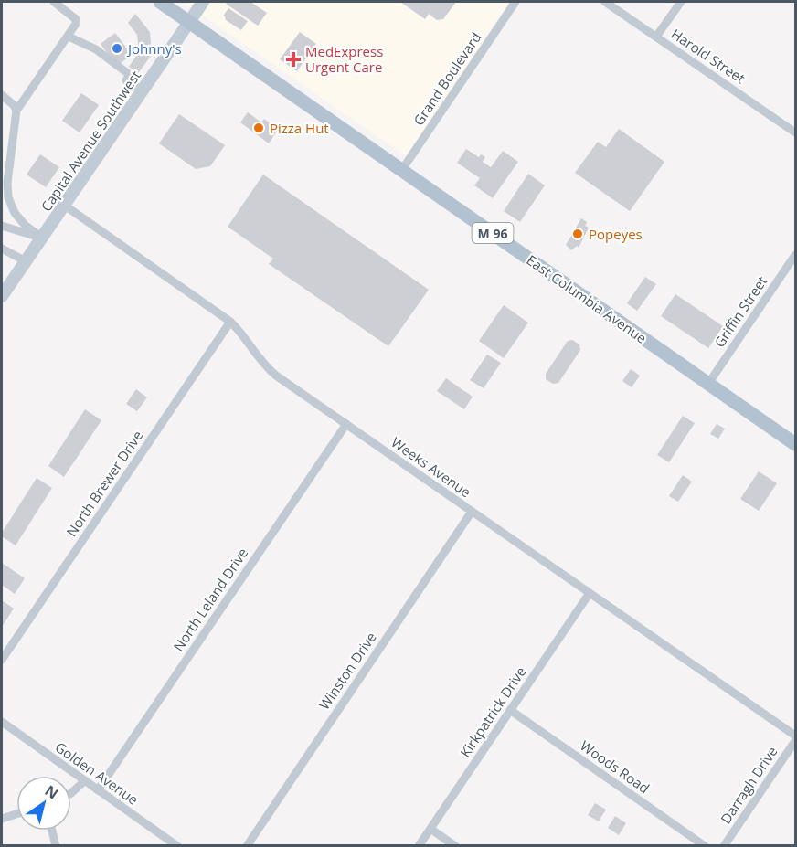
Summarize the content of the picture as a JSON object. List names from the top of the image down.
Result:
{
  "streets": {
    "main road": ["Capital Avenue Southwest", "M 96", "East Columbia Avenue"],
    "street": [
      "Harold Street",
      "Grand Boulevard",
      "Griffin Street",
      "Weeks Avenue",
      "North Brewer Drive",
      "North Leland Drive",
      "Winston Drive",
      "Kirkpatrick Drive",
      "Woods Road",
      "Golden Avenue",
      "Darragh Drive"
    ]
  },
  "crossings": [
    ["Grand Boulevard", "East Columbia Avenue"],
    ["Capital Avenue Southwest", "M 96"],
    ["Capital Avenue Southwest", "East Columbia Avenue"],
    ["Capital Avenue Southwest", "Weeks Avenue"],
    ["M 96", "East Columbia Avenue"],
    ["East Columbia Avenue", "Griffin Street"],
    ["Weeks Avenue", "North Brewer Drive"],
    ["Weeks Avenue", "North Leland Drive"],
    ["Weeks Avenue", "Winston Drive"],
    ["Weeks Avenue", "Kirkpatrick Drive"],
    ["North Leland Drive", "Golden Avenue"],
    ["Kirkpatrick Drive", "Woods Road"]
  ],
  "places": {
    "other": ["Johnny's", "Pizza Hut", "Popeyes"],
    "health": ["MedExpress Urgent Care"]
  },
  "north": "top right"
}
